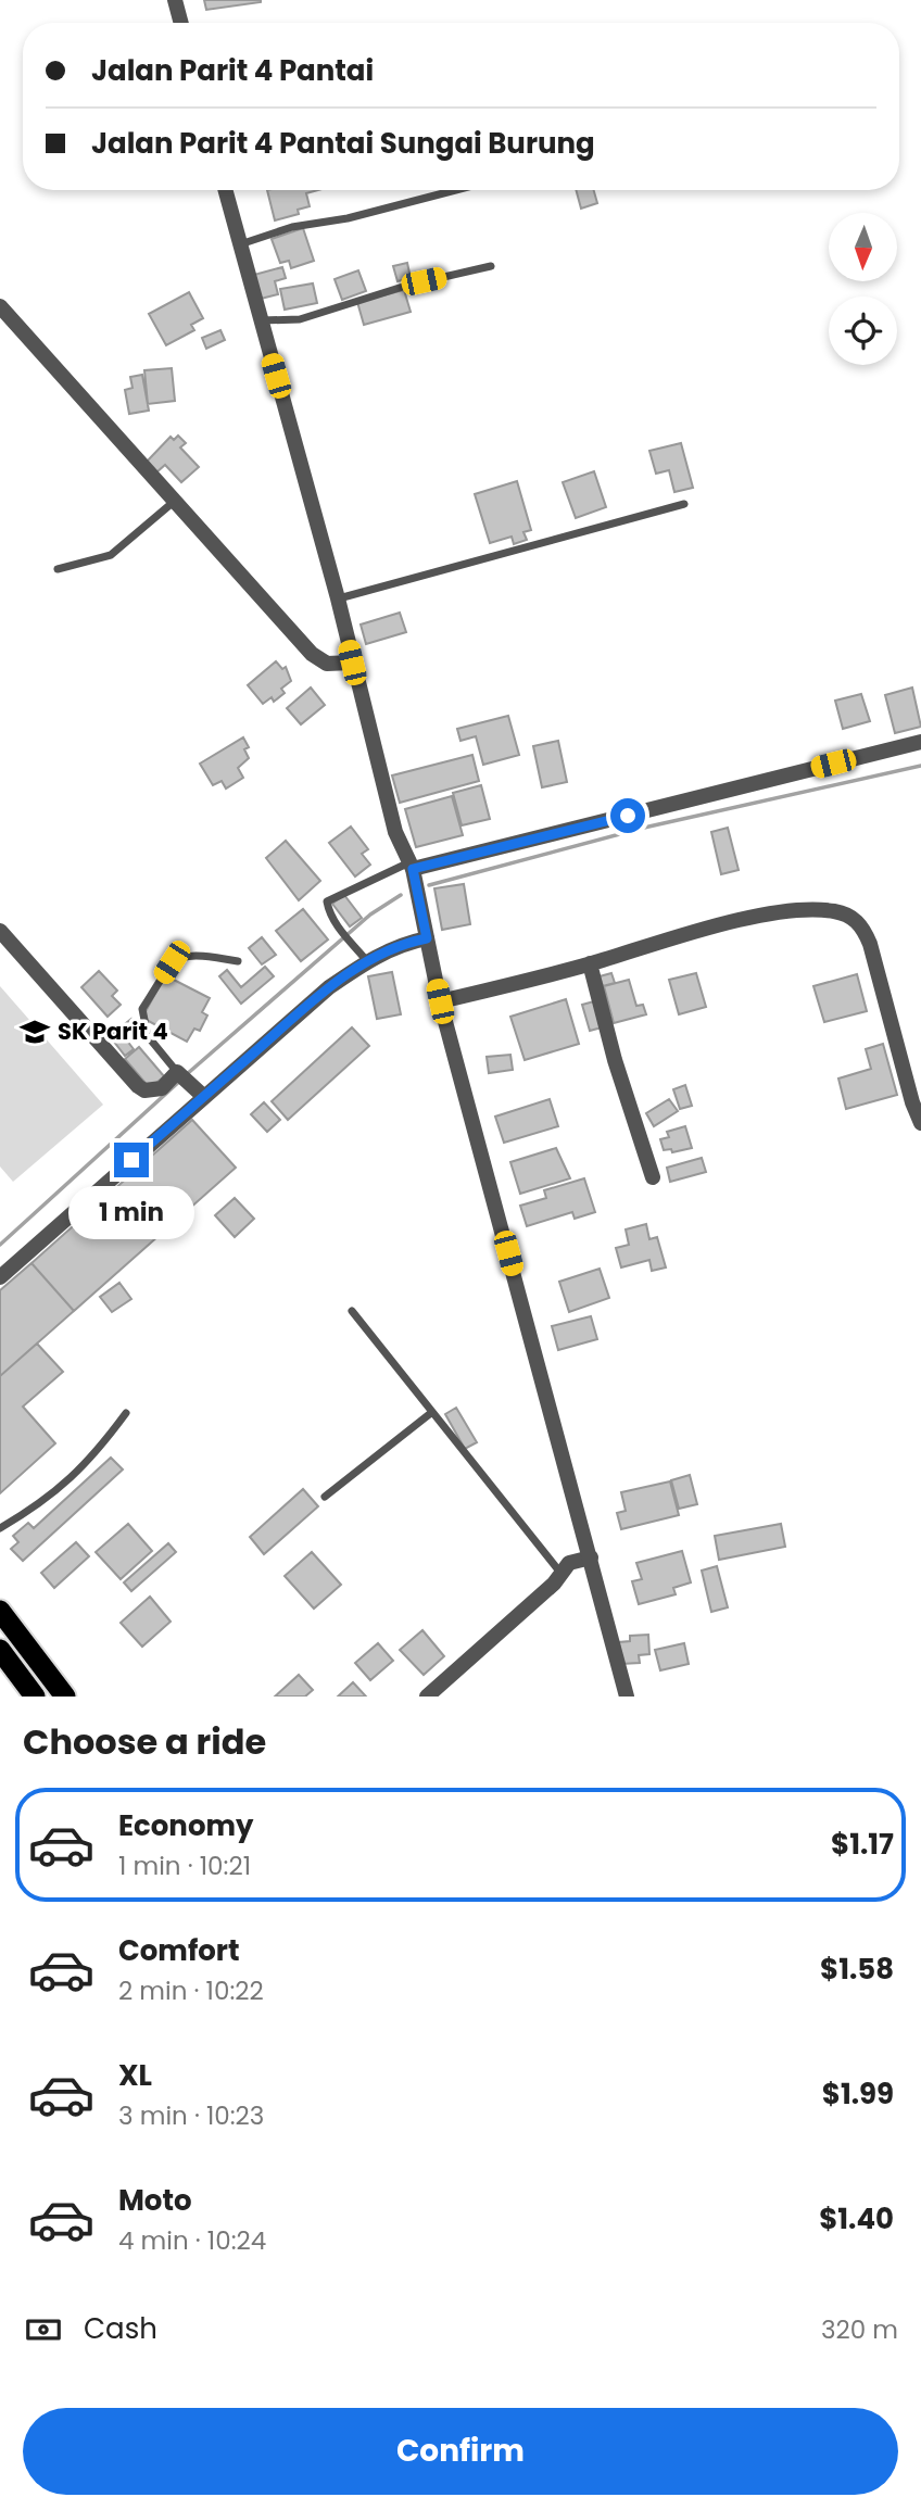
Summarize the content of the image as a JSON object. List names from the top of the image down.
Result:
{
  "places": {
    "school or university": ["SK Parit 4"]
  },
  "north": "bottom",
  "page": {
    "banner": ["Jalan Parit 4 Pantai", "Jalan Parit 4 Pantai Sungai Burung"],
    "bubble": "1 min",
    "heading": "Choose a ride",
    "list": [
      {
        "name": "Economy",
        "note": "1 min · 10:21",
        "value": "$1.17"
      },
      {
        "name": "Comfort",
        "note": "2 min · 10:22",
        "value": "$1.58"
      },
      {
        "name": "XL",
        "note": "3 min · 10:23",
        "value": "$1.99"
      },
      {
        "name": "Moto",
        "note": "4 min · 10:24",
        "value": "$1.40"
      }
    ],
    "pay": ["Cash", "320 m"],
    "buttons": "Confirm"
  }
}
